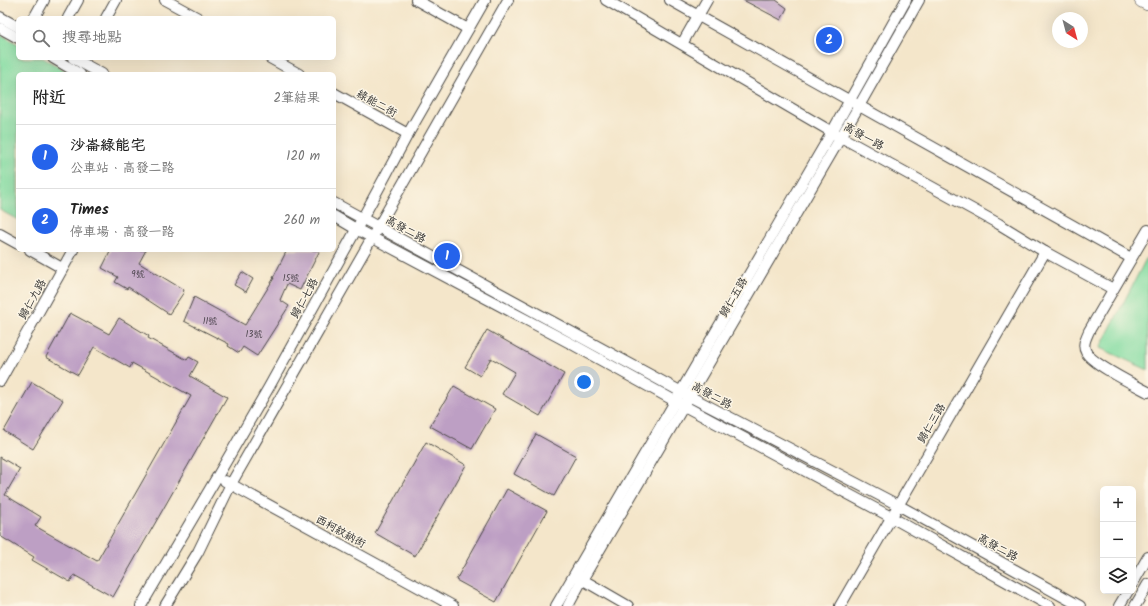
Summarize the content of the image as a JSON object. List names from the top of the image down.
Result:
{
  "streets": {
    "street": [
      "綠能二街",
      "高發一路",
      "高發二路",
      "歸仁五路",
      "歸仁七路",
      "歸仁九路",
      "歸仁三路",
      "西柯紋納街"
    ]
  },
  "crossings": [
    ["綠能二街", "歸仁七路"],
    ["高發一路", "歸仁五路"],
    ["高發一路", "歸仁三路"],
    ["高發二路", "歸仁五路"],
    ["高發二路", "歸仁七路"],
    ["高發二路", "歸仁三路"],
    ["歸仁七路", "西柯紋納街"]
  ],
  "house_numbers": [
    "9號",
    "15號",
    "11號",
    "13號"
  ],
  "north": "bottom right",
  "page": {
    "search": "搜尋地點",
    "pins": ["2", "1"],
    "heading": ["附近", "2筆結果"],
    "list": [
      {
        "mark": "1",
        "name": "沙崙綠能宅",
        "note": "公車站 · 高發二路",
        "value": "120 m"
      },
      {
        "mark": "2",
        "name": "Times",
        "note": "停車場 · 高發一路",
        "value": "260 m"
      }
    ],
    "map_buttons": ["+", "−"]
  }
}
